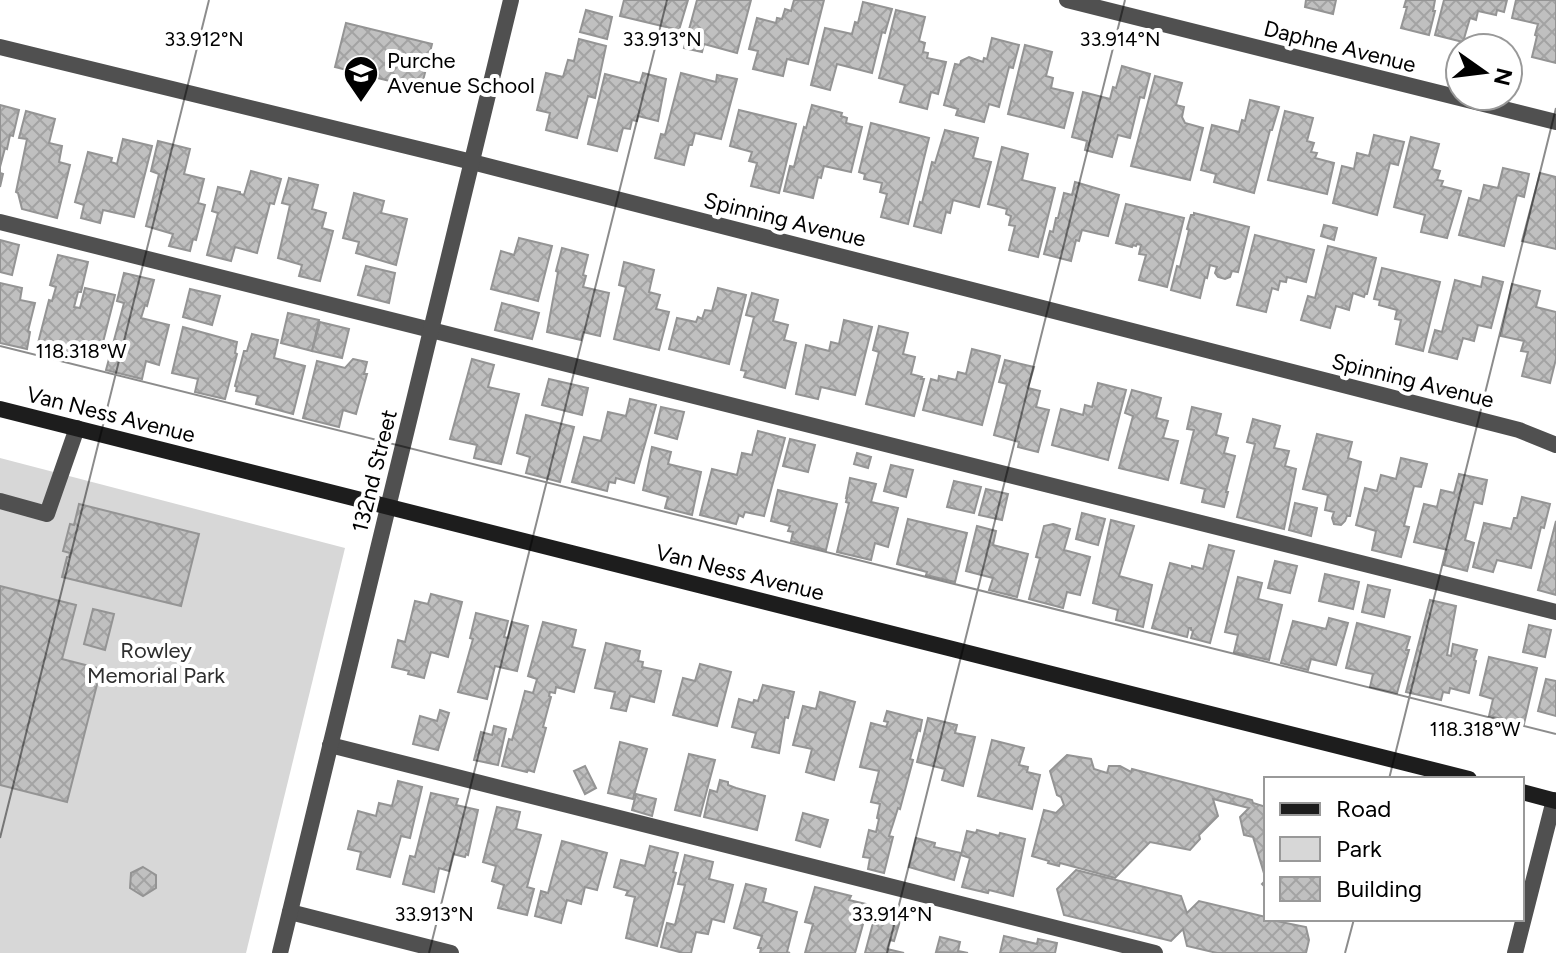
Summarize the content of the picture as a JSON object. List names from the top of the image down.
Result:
{
  "streets": {
    "main road": ["Van Ness Avenue"],
    "street": ["Daphne Avenue", "Spinning Avenue", "132nd Street"]
  },
  "crossings": [
    ["Spinning Avenue", "132nd Street"],
    ["Van Ness Avenue", "132nd Street"]
  ],
  "parks": ["Rowley Memorial Park"],
  "places": {
    "school or university": ["Purche Avenue School"]
  },
  "legend": ["Road", "Park", "Building"],
  "north": "right",
  "coordinates": [
    "33.912°N",
    "33.913°N",
    "33.914°N",
    "118.318°W"
  ]
}
